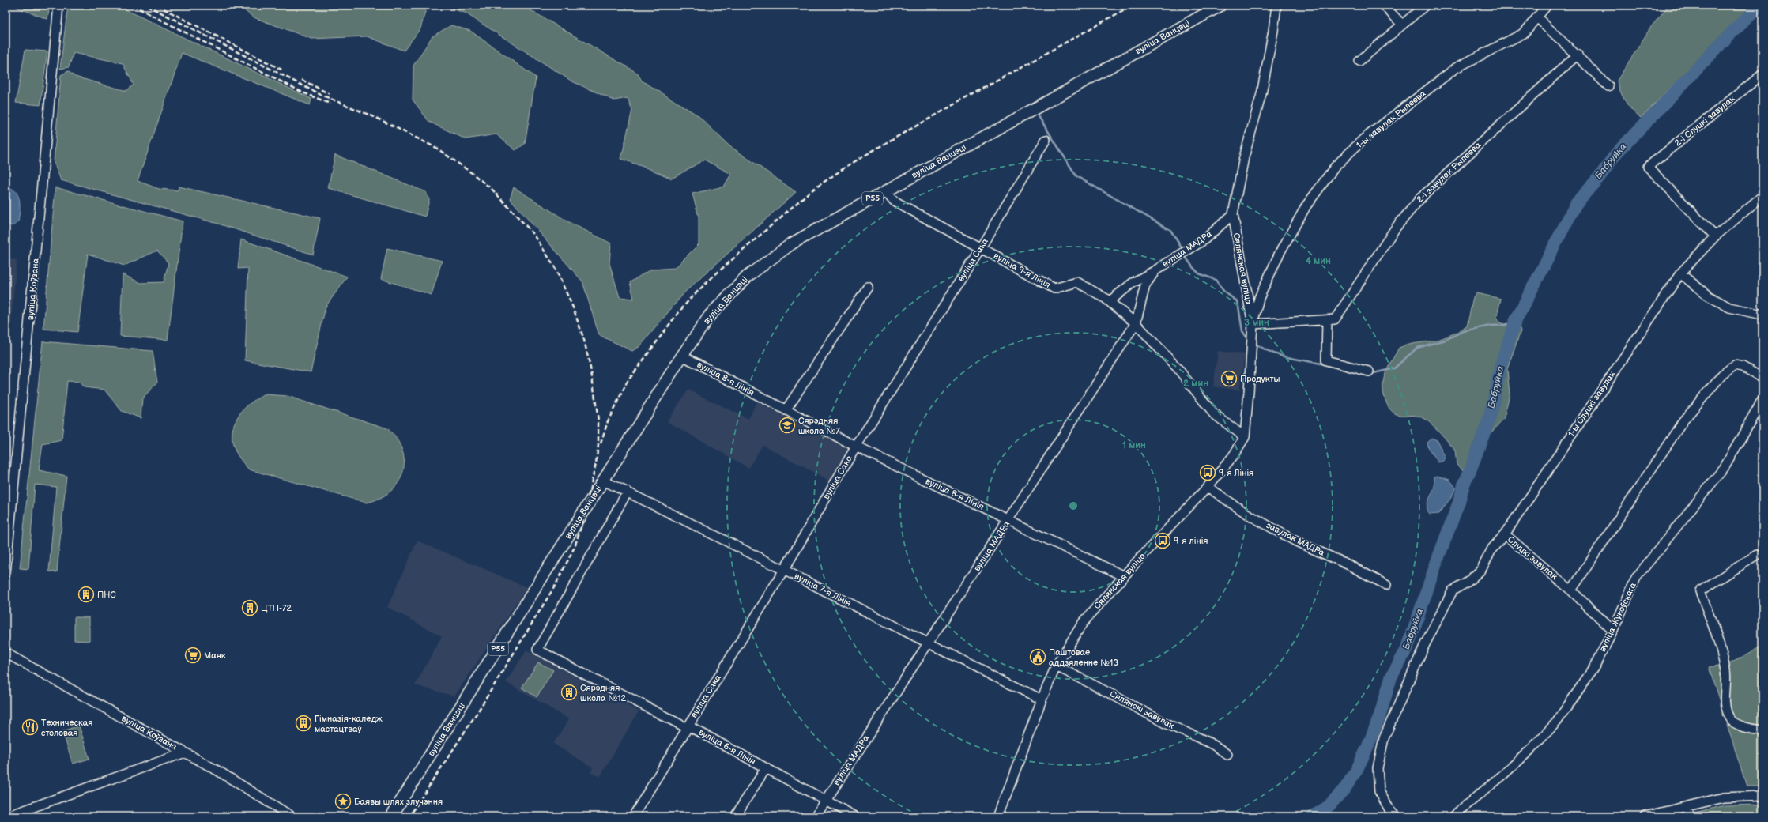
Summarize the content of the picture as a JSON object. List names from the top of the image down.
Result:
{
  "streets": {
    "main road": ["вуліца Ванцэці", "Р55"],
    "street": [
      "1-ы завулак Рылеева",
      "2-і Слуцкі завулак",
      "2-і завулак Рылеева",
      "вуліца МАДРа",
      "вуліца Сака",
      "Сялянская вуліца",
      "вуліца 9-я Лінія",
      "вуліца Коўзана",
      "вуліца 8-я Лінія",
      "1-ы Слуцкі завулак",
      "завулак МАДРа",
      "Слуцкі завулак",
      "вуліца 7-я Лінія",
      "вуліца Жукоўскага",
      "Сялянскі завулак",
      "вуліца 6-я Лінія"
    ]
  },
  "crossings": [
    ["вуліца Ванцэці", "вуліца 9-я Лінія"],
    ["вуліца Ванцэці", "вуліца 8-я Лінія"],
    ["вуліца Ванцэці", "вуліца 7-я Лінія"],
    ["1-ы завулак Рылеева", "2-і завулак Рылеева"],
    ["1-ы завулак Рылеева", "Сялянская вуліца"],
    ["2-і Слуцкі завулак", "1-ы Слуцкі завулак"],
    ["2-і завулак Рылеева", "Сялянская вуліца"],
    ["вуліца МАДРа", "Сялянская вуліца"],
    ["вуліца МАДРа", "вуліца 9-я Лінія"],
    ["вуліца МАДРа", "вуліца 8-я Лінія"],
    ["вуліца МАДРа", "вуліца 7-я Лінія"],
    ["вуліца МАДРа", "вуліца 6-я Лінія"],
    ["вуліца Сака", "вуліца 9-я Лінія"],
    ["вуліца Сака", "вуліца 8-я Лінія"],
    ["вуліца Сака", "вуліца 7-я Лінія"],
    ["вуліца Сака", "вуліца 6-я Лінія"],
    ["Сялянская вуліца", "вуліца 9-я Лінія"],
    ["Сялянская вуліца", "вуліца 8-я Лінія"],
    ["Сялянская вуліца", "завулак МАДРа"],
    ["Сялянская вуліца", "вуліца 7-я Лінія"],
    ["Сялянская вуліца", "Сялянскі завулак"],
    ["1-ы Слуцкі завулак", "Слуцкі завулак"],
    ["вуліца 7-я Лінія", "вуліца 6-я Лінія"]
  ],
  "water": ["Бабруйка"],
  "places": {
    "supermarket": ["Продукты", "Маяк"],
    "school or university": ["Сярэдняя школа №7"],
    "bus stop": ["9-я Лінія", "9-я лінія"],
    "building": [
      "ПНС",
      "ЦТП-72",
      "Сярэдняя школа №12",
      "Гімназія-каледж мастацтваў"
    ],
    "public building": ["Паштовае аддзяленне №13"],
    "restaurant": ["Техническая столовая"],
    "place": ["Баявы шлях злучэння"]
  },
  "rings": [
    "4 мин",
    "3 мин",
    "2 мин",
    "1 мин"
  ]
}
